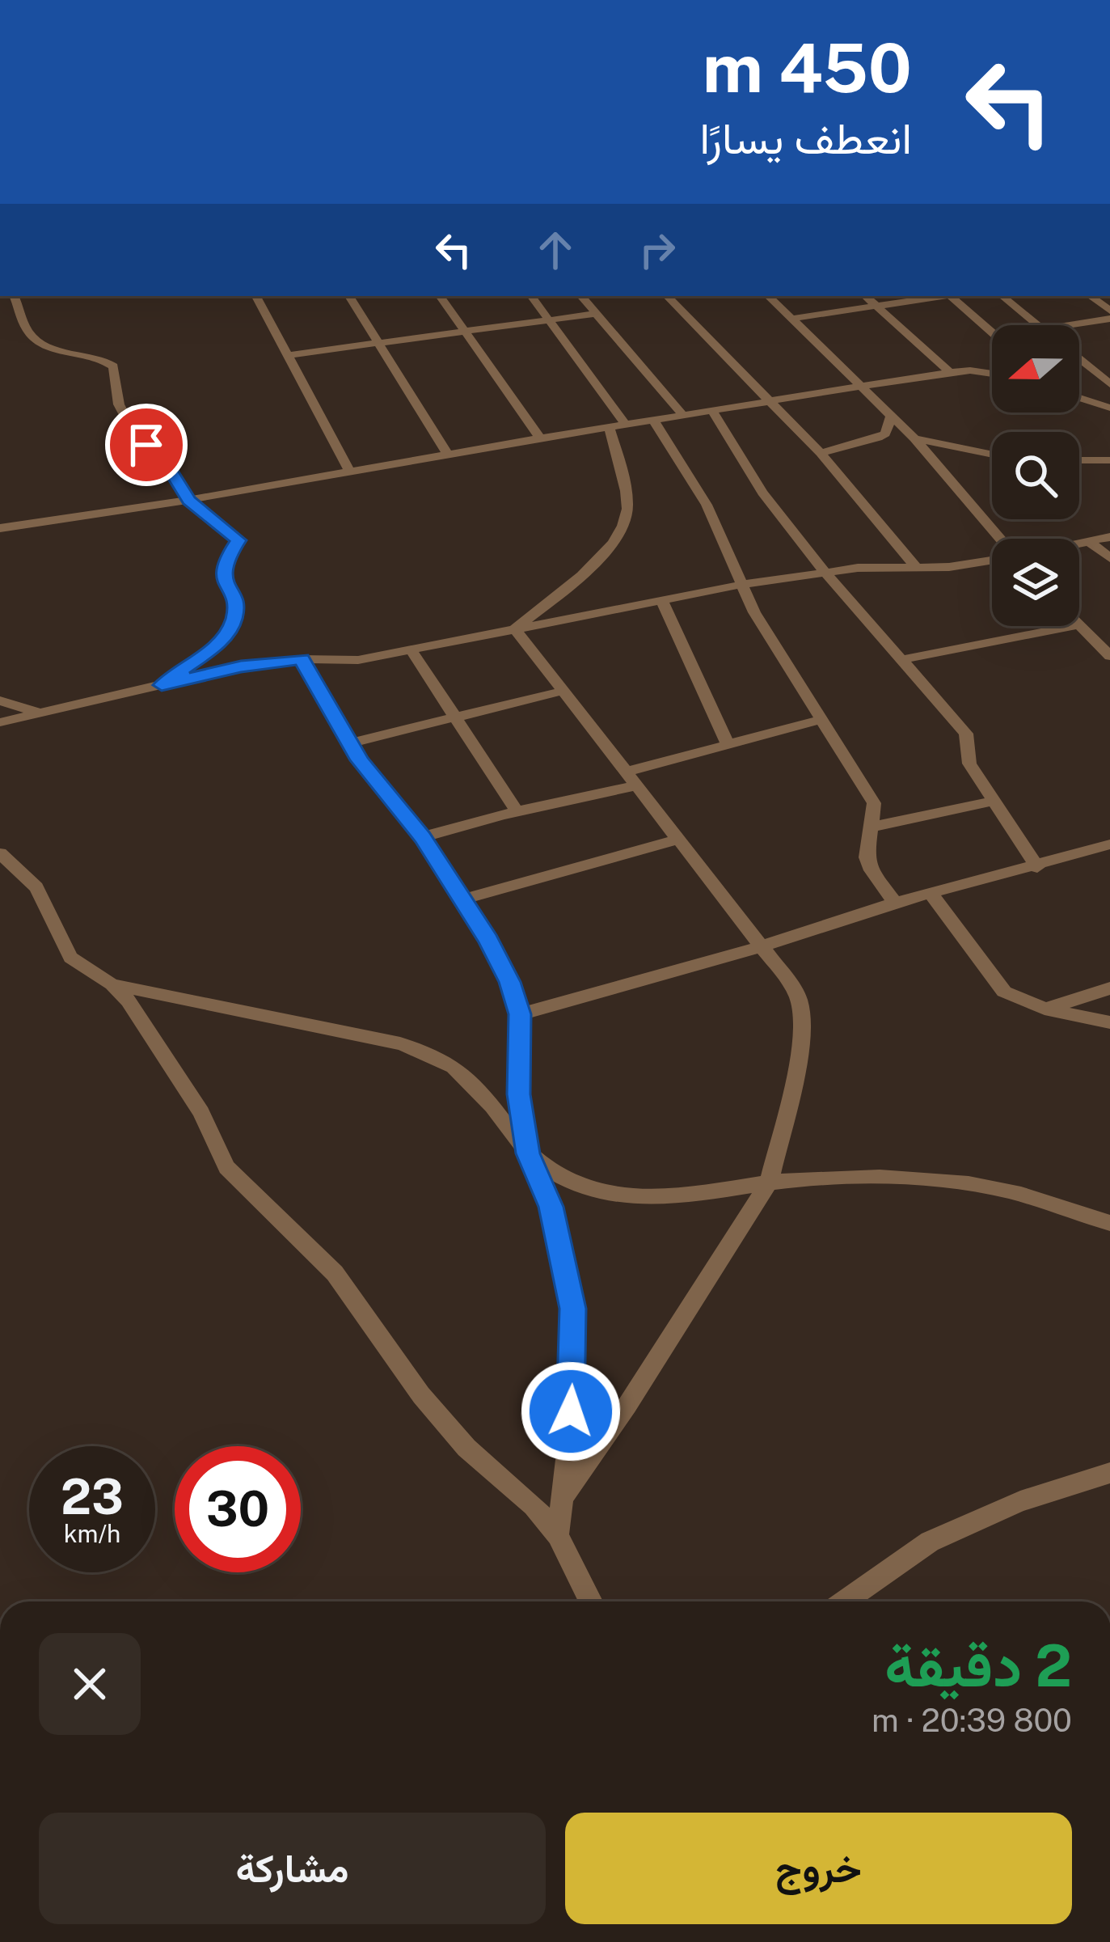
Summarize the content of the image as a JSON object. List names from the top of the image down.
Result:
{
  "north": "left",
  "page": {
    "turn": ["450 m", "انعطف يسارًا"],
    "speed": "23 km/h",
    "limit": "30",
    "heading": ["2 دقيقة", "800 m · 20:39"],
    "buttons": ["خروج", "مشاركة"]
  }
}
